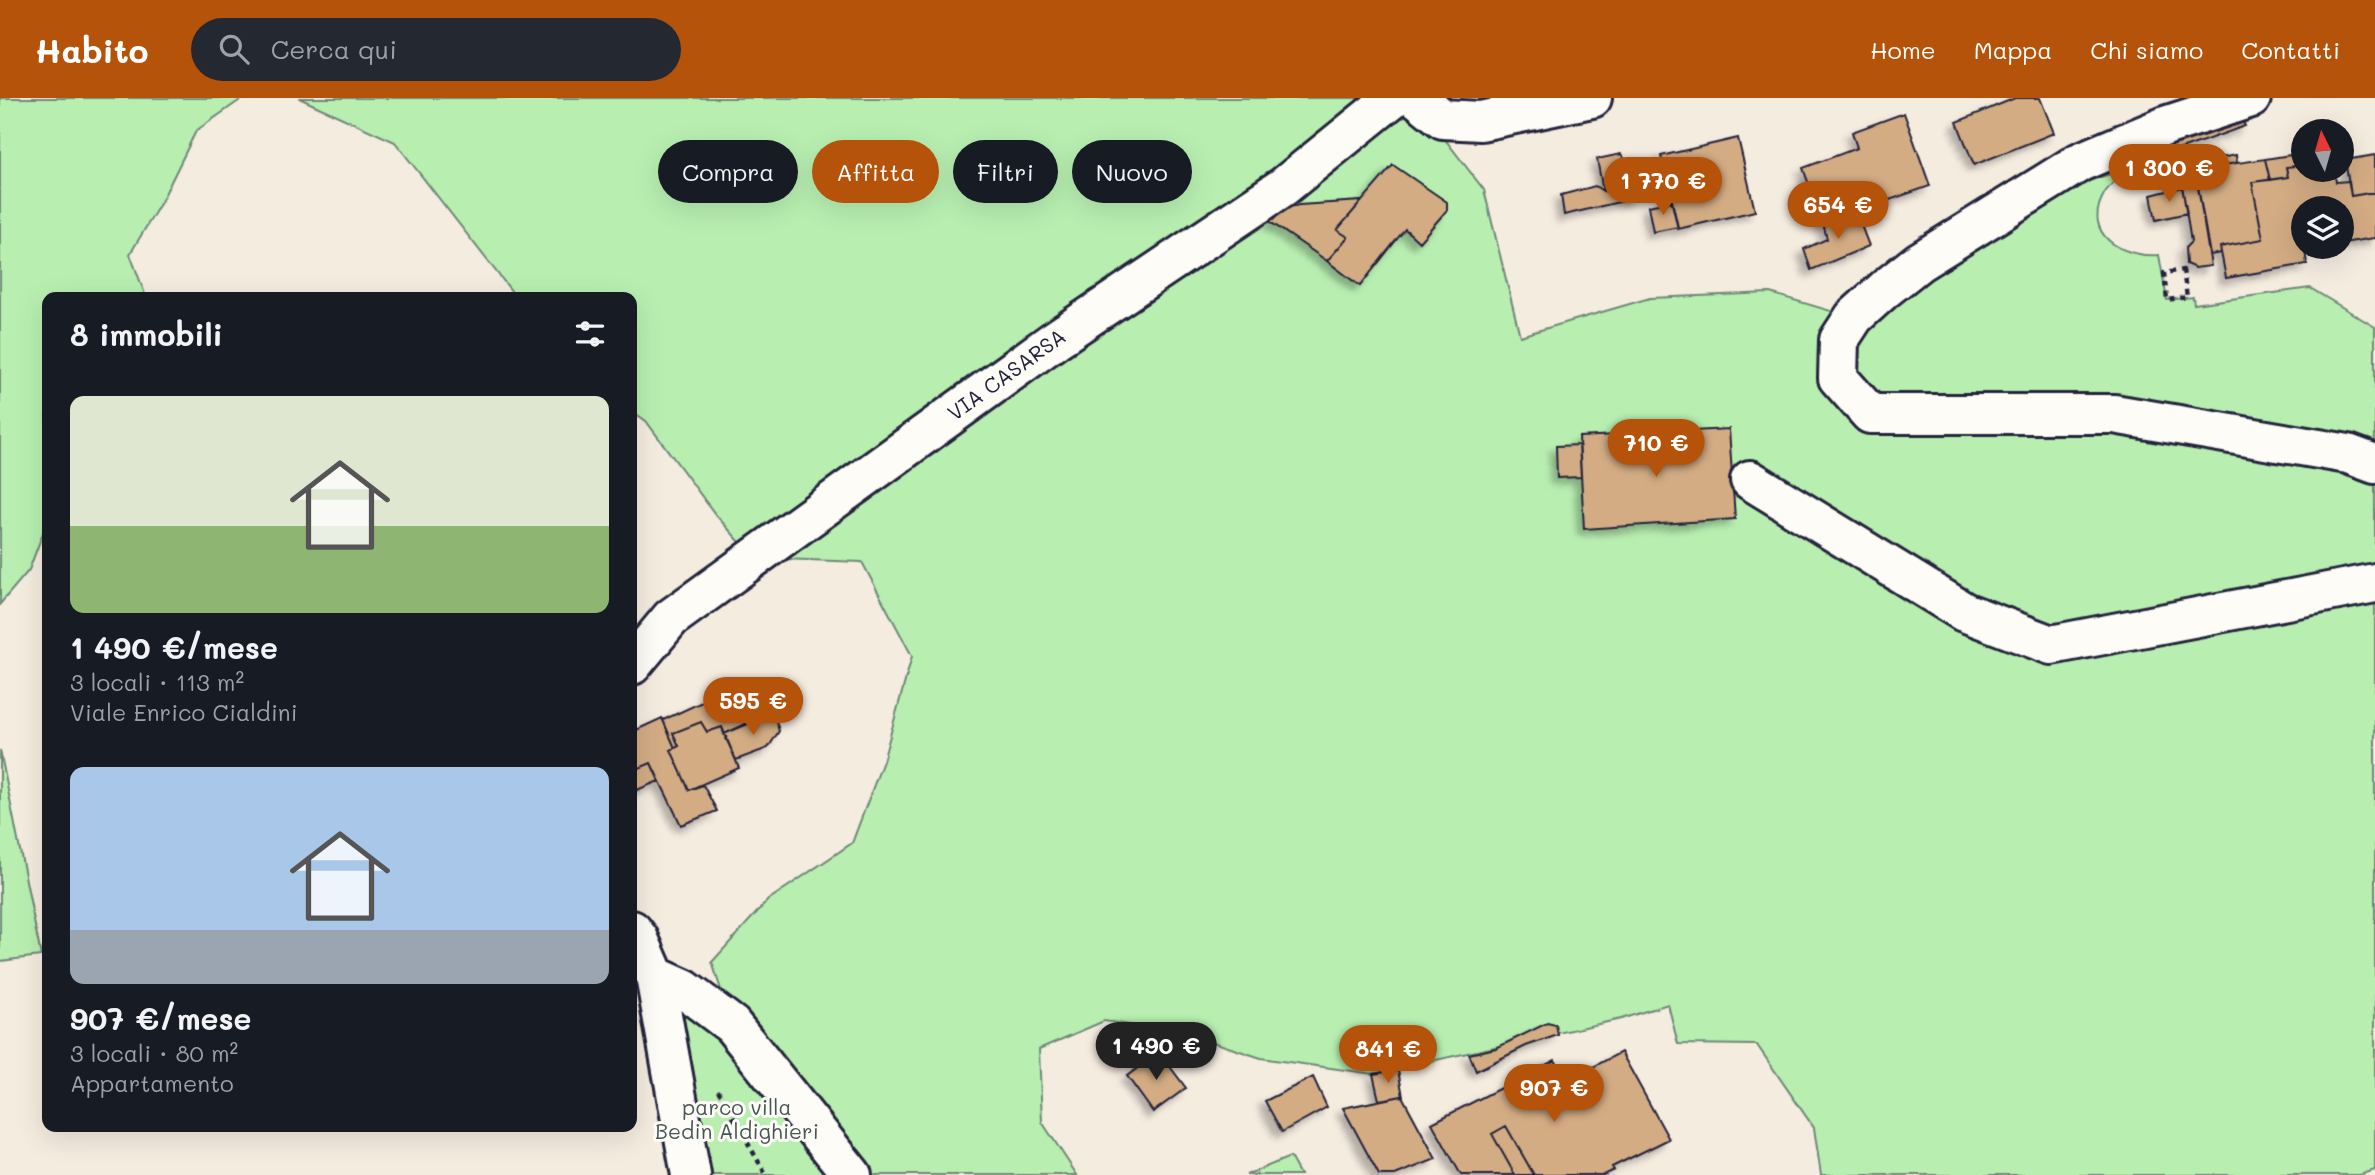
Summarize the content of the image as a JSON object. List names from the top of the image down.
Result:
{
  "streets": {
    "street": ["VIA CASARSA"]
  },
  "parks": ["parco villa Bedin Aldighieri"],
  "north": "top",
  "page": {
    "header": "Habito",
    "search": "Cerca qui",
    "nav": [
      "Home",
      "Mappa",
      "Chi siamo",
      "Contatti"
    ],
    "chip": [
      "Compra",
      "Affitta",
      "Filtri",
      "Nuovo"
    ],
    "price": [
      "1 300 €",
      "1 770 €",
      "654 €",
      "710 €",
      "595 €",
      "1 490 €",
      "841 €",
      "907 €"
    ],
    "heading": "8 immobili",
    "list": [
      {
        "name": "1 490 €/mese",
        "note": "3 locali · 113 m² · Viale Enrico Cialdini"
      },
      {
        "name": "907 €/mese",
        "note": "3 locali · 80 m² · Appartamento"
      }
    ]
  }
}
